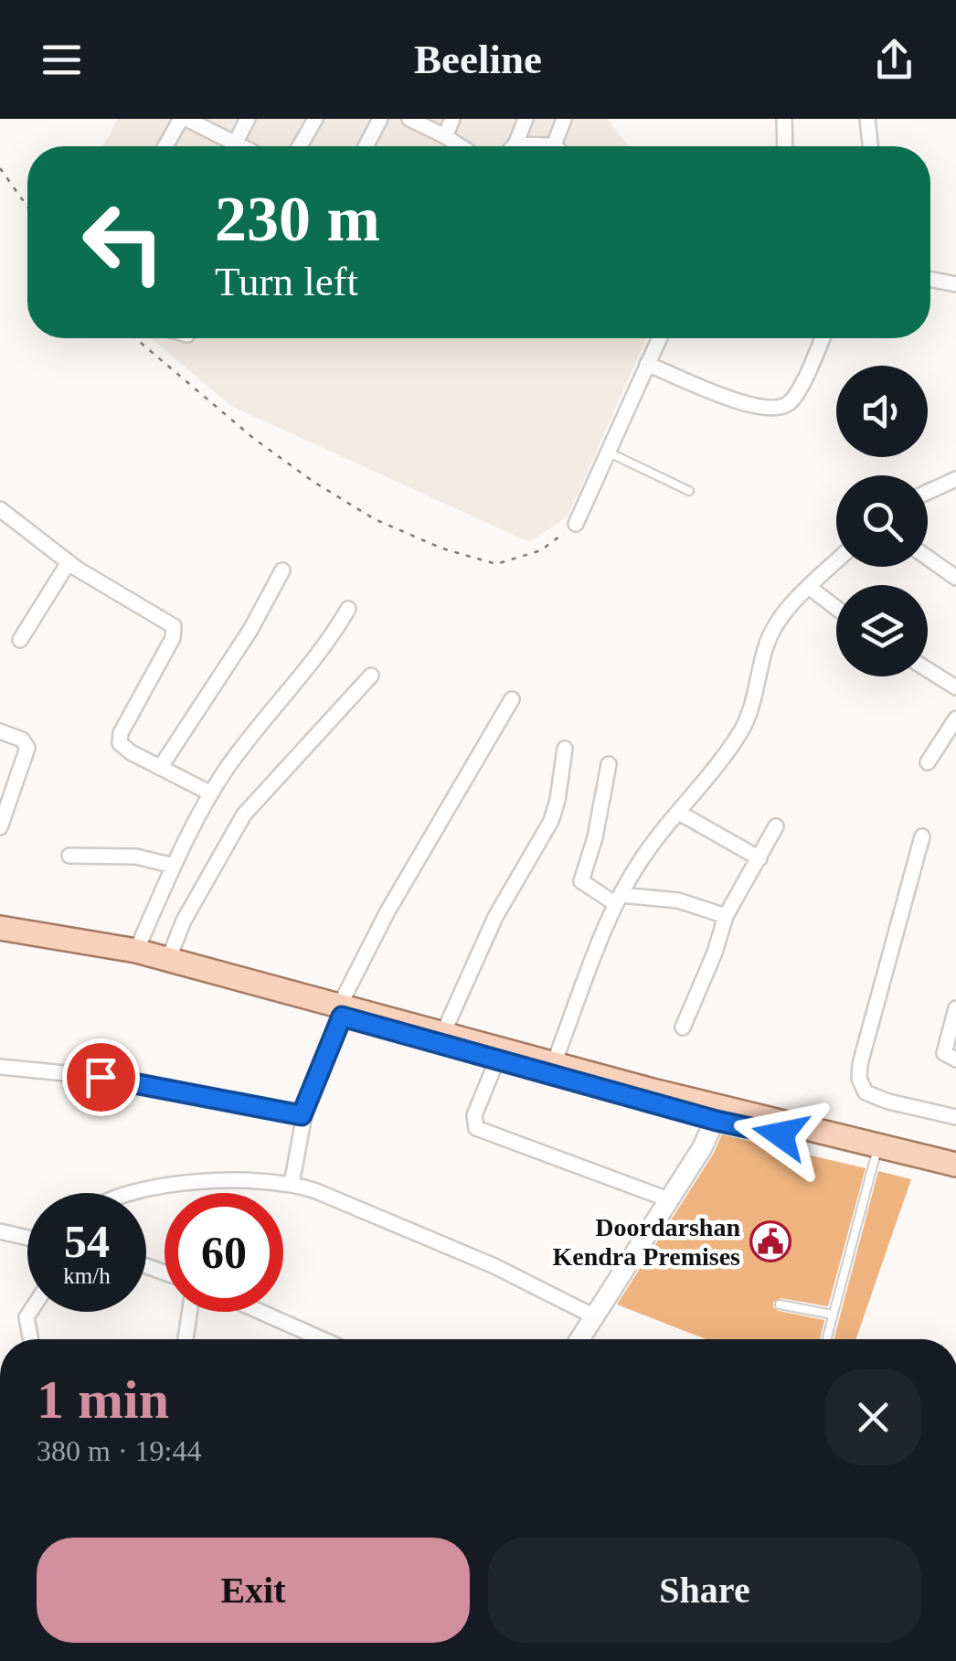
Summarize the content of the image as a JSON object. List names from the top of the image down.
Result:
{
  "places": {
    "public building": ["Doordarshan Kendra Premises"]
  },
  "page": {
    "header": "Beeline",
    "turn": ["230 m", "Turn left"],
    "speed": "54 km/h",
    "limit": "60",
    "heading": ["1 min", "380 m · 19:44"],
    "buttons": ["Exit", "Share"]
  }
}
